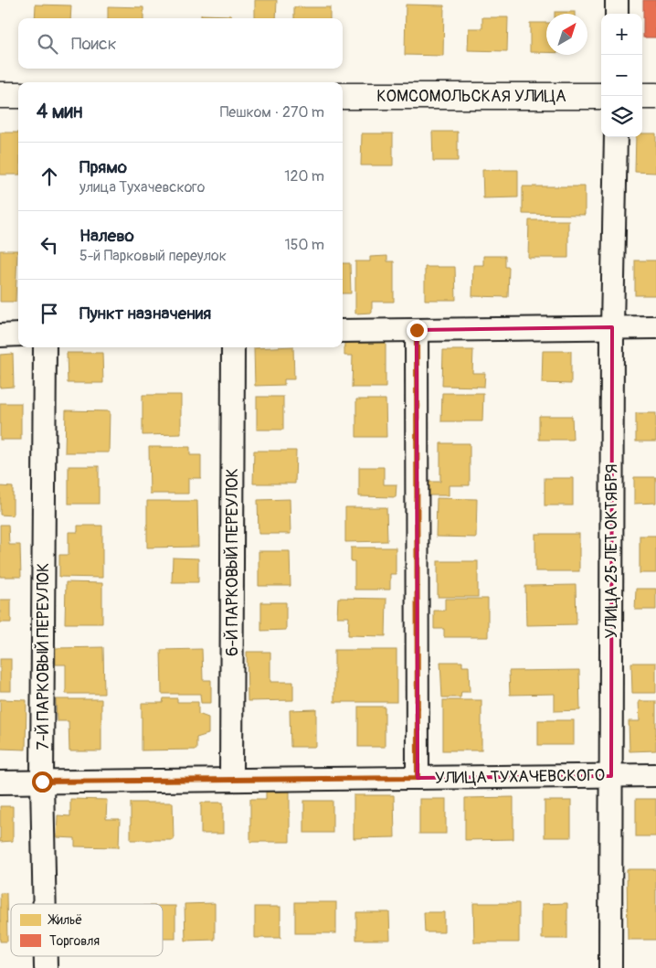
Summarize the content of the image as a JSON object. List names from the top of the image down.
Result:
{
  "streets": {
    "main road": ["КОМСОМОЛЬСКАЯ УЛИЦА"],
    "street": [
      "УЛИЦА 25 ЛЕТ ОКТЯБРЯ",
      "6-Й ПАРКОВЫЙ ПЕРЕУЛОК",
      "7-Й ПАРКОВЫЙ ПЕРЕУЛОК",
      "УЛИЦА ТУХАЧЕВСКОГО"
    ]
  },
  "crossings": [
    ["УЛИЦА 25 ЛЕТ ОКТЯБРЯ", "УЛИЦА ТУХАЧЕВСКОГО"],
    ["6-Й ПАРКОВЫЙ ПЕРЕУЛОК", "УЛИЦА ТУХАЧЕВСКОГО"],
    ["7-Й ПАРКОВЫЙ ПЕРЕУЛОК", "УЛИЦА ТУХАЧЕВСКОГО"]
  ],
  "legend": ["Жильё", "Торговля"],
  "north": "top right",
  "page": {
    "map_buttons": ["+", "−"],
    "search": "Поиск",
    "heading": ["4 мин", "Пешком · 270 m"],
    "list": [
      ["Прямо", "улица Тухачевского", "120 m"],
      ["Налево", "5-й Парковый переулок", "150 m"],
      "Пункт назначения"
    ]
  }
}
